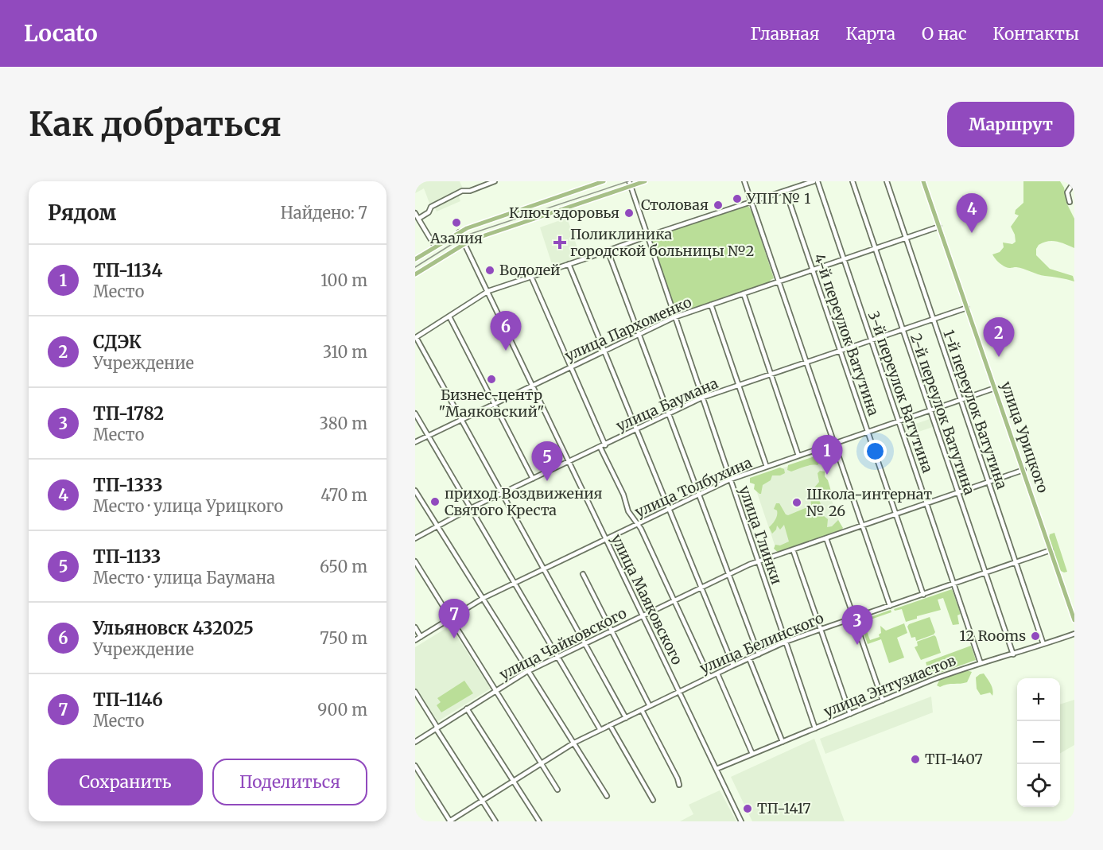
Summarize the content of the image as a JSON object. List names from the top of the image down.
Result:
{
  "streets": {
    "main road": ["улица Урицкого"],
    "street": [
      "улица Пархоменко",
      "4-й переулок Ватутина",
      "3-й переулок Ватутина",
      "улица Баумана",
      "1-й переулок Ватутина",
      "2-й переулок Ватутина",
      "улица Толбухина",
      "улица Глинки",
      "улица Маяковского",
      "улица Белинского",
      "улица Чайковского",
      "улица Энтузиастов"
    ]
  },
  "crossings": [
    ["улица Пархоменко", "4-й переулок Ватутина"],
    ["улица Пархоменко", "3-й переулок Ватутина"],
    ["улица Пархоменко", "1-й переулок Ватутина"],
    ["улица Пархоменко", "2-й переулок Ватутина"],
    ["улица Пархоменко", "улица Урицкого"],
    ["улица Пархоменко", "улица Глинки"],
    ["улица Пархоменко", "улица Маяковского"],
    ["4-й переулок Ватутина", "улица Баумана"],
    ["4-й переулок Ватутина", "улица Толбухина"],
    ["4-й переулок Ватутина", "улица Белинского"],
    ["4-й переулок Ватутина", "улица Чайковского"],
    ["3-й переулок Ватутина", "улица Баумана"],
    ["3-й переулок Ватутина", "улица Толбухина"],
    ["3-й переулок Ватутина", "улица Белинского"],
    ["3-й переулок Ватутина", "улица Чайковского"],
    ["3-й переулок Ватутина", "улица Энтузиастов"],
    ["улица Баумана", "1-й переулок Ватутина"],
    ["улица Баумана", "2-й переулок Ватутина"],
    ["улица Баумана", "улица Урицкого"],
    ["улица Баумана", "улица Глинки"],
    ["улица Баумана", "улица Маяковского"],
    ["1-й переулок Ватутина", "улица Толбухина"],
    ["1-й переулок Ватутина", "улица Белинского"],
    ["1-й переулок Ватутина", "улица Чайковского"],
    ["1-й переулок Ватутина", "улица Энтузиастов"],
    ["2-й переулок Ватутина", "улица Толбухина"],
    ["2-й переулок Ватутина", "улица Белинского"],
    ["2-й переулок Ватутина", "улица Чайковского"],
    ["2-й переулок Ватутина", "улица Энтузиастов"],
    ["улица Урицкого", "улица Толбухина"],
    ["улица Урицкого", "улица Белинского"],
    ["улица Урицкого", "улица Чайковского"],
    ["улица Толбухина", "улица Глинки"],
    ["улица Толбухина", "улица Маяковского"],
    ["улица Глинки", "улица Белинского"],
    ["улица Глинки", "улица Чайковского"],
    ["улица Глинки", "улица Энтузиастов"],
    ["улица Маяковского", "улица Белинского"],
    ["улица Маяковского", "улица Чайковского"],
    ["улица Маяковского", "улица Энтузиастов"]
  ],
  "places": {
    "other": [
      "УПП № 1",
      "Столовая",
      "Ключ здоровья",
      "Азалия",
      "Водолей",
      "Бизнес-центр \"Маяковский\"",
      "приход Воздвижения Святого Креста",
      "Школа-интернат № 26",
      "12 Rooms",
      "ТП-1407",
      "ТП-1417"
    ],
    "health": ["Поликлиника городской больницы №2"]
  },
  "page": {
    "header": "Locato",
    "nav": [
      "Главная",
      "Карта",
      "О нас",
      "Контакты"
    ],
    "buttons": [
      "Маршрут",
      ["Сохранить", "Поделиться"]
    ],
    "title": "Как добраться",
    "heading": ["Рядом", "Найдено: 7"],
    "pins": [
      "4",
      "6",
      "2",
      "1",
      "5",
      "7",
      "3"
    ],
    "list": [
      {
        "mark": "1",
        "name": "ТП-1134",
        "note": "Место",
        "value": "100 m"
      },
      {
        "mark": "2",
        "name": "СДЭК",
        "note": "Учреждение",
        "value": "310 m"
      },
      {
        "mark": "3",
        "name": "ТП-1782",
        "note": "Место",
        "value": "380 m"
      },
      {
        "mark": "4",
        "name": "ТП-1333",
        "note": "Место · улица Урицкого",
        "value": "470 m"
      },
      {
        "mark": "5",
        "name": "ТП-1133",
        "note": "Место · улица Баумана",
        "value": "650 m"
      },
      {
        "mark": "6",
        "name": "Ульяновск 432025",
        "note": "Учреждение",
        "value": "750 m"
      },
      {
        "mark": "7",
        "name": "ТП-1146",
        "note": "Место",
        "value": "900 m"
      }
    ],
    "map_buttons": ["+", "−"]
  }
}
